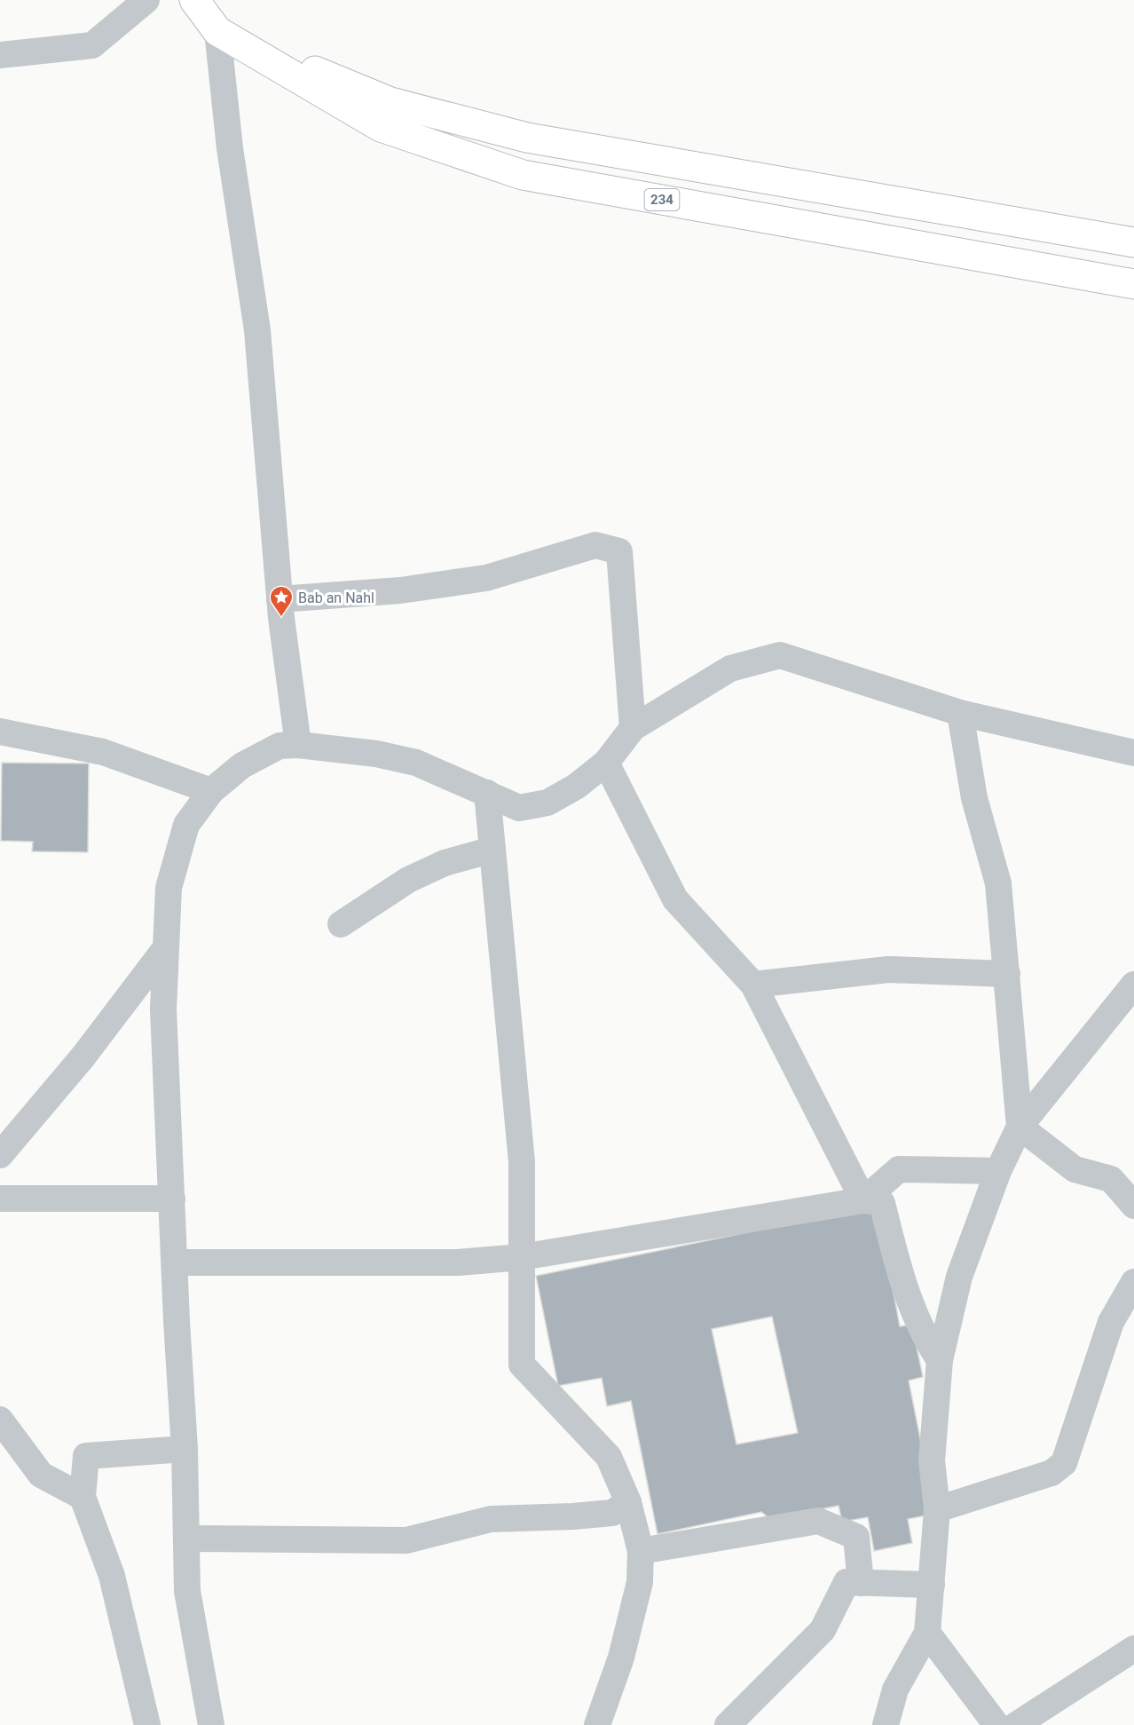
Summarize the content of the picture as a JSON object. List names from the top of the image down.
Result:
{
  "streets": {
    "main road": ["234"]
  },
  "places": {
    "place": ["Bab an Nahl"]
  }
}
